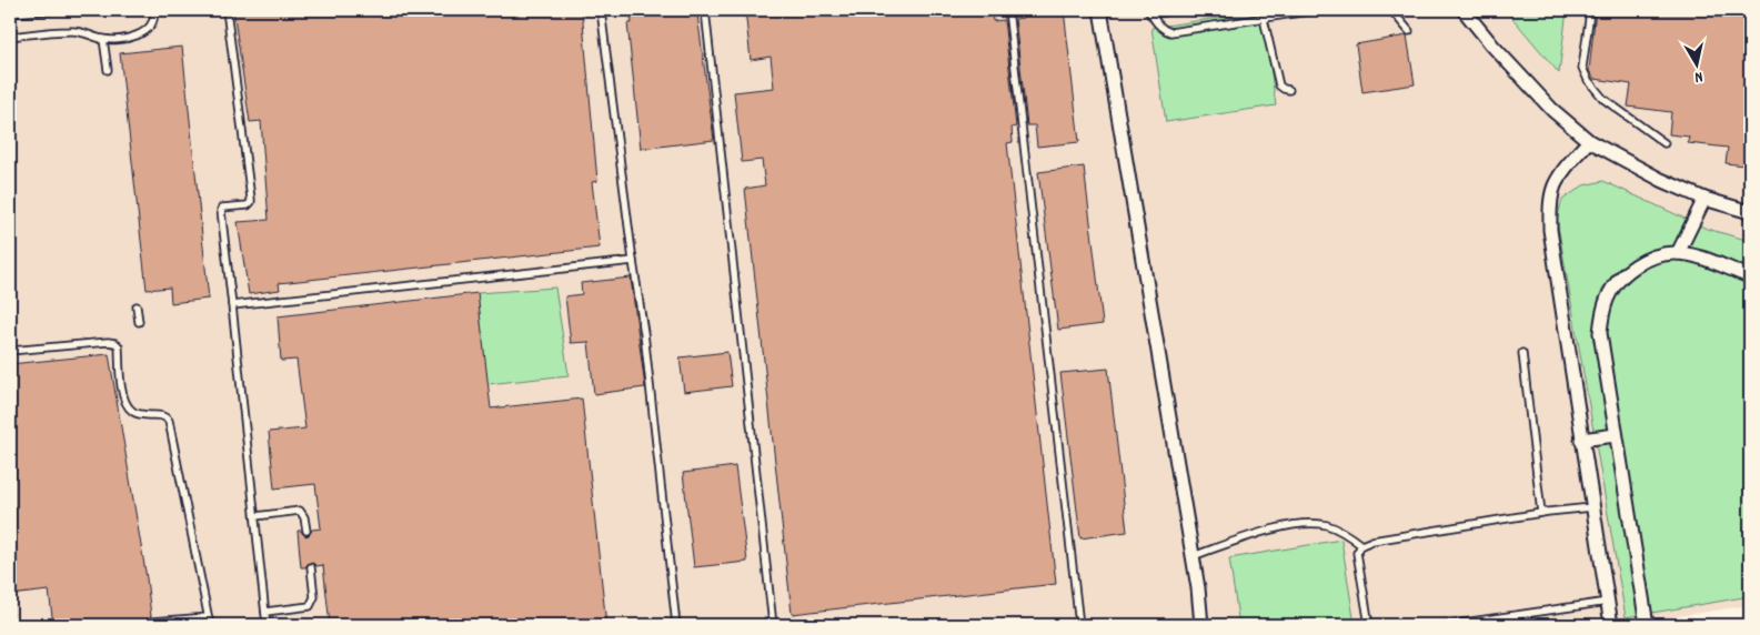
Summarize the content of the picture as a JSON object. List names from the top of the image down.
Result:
{
  "north": "bottom"
}
